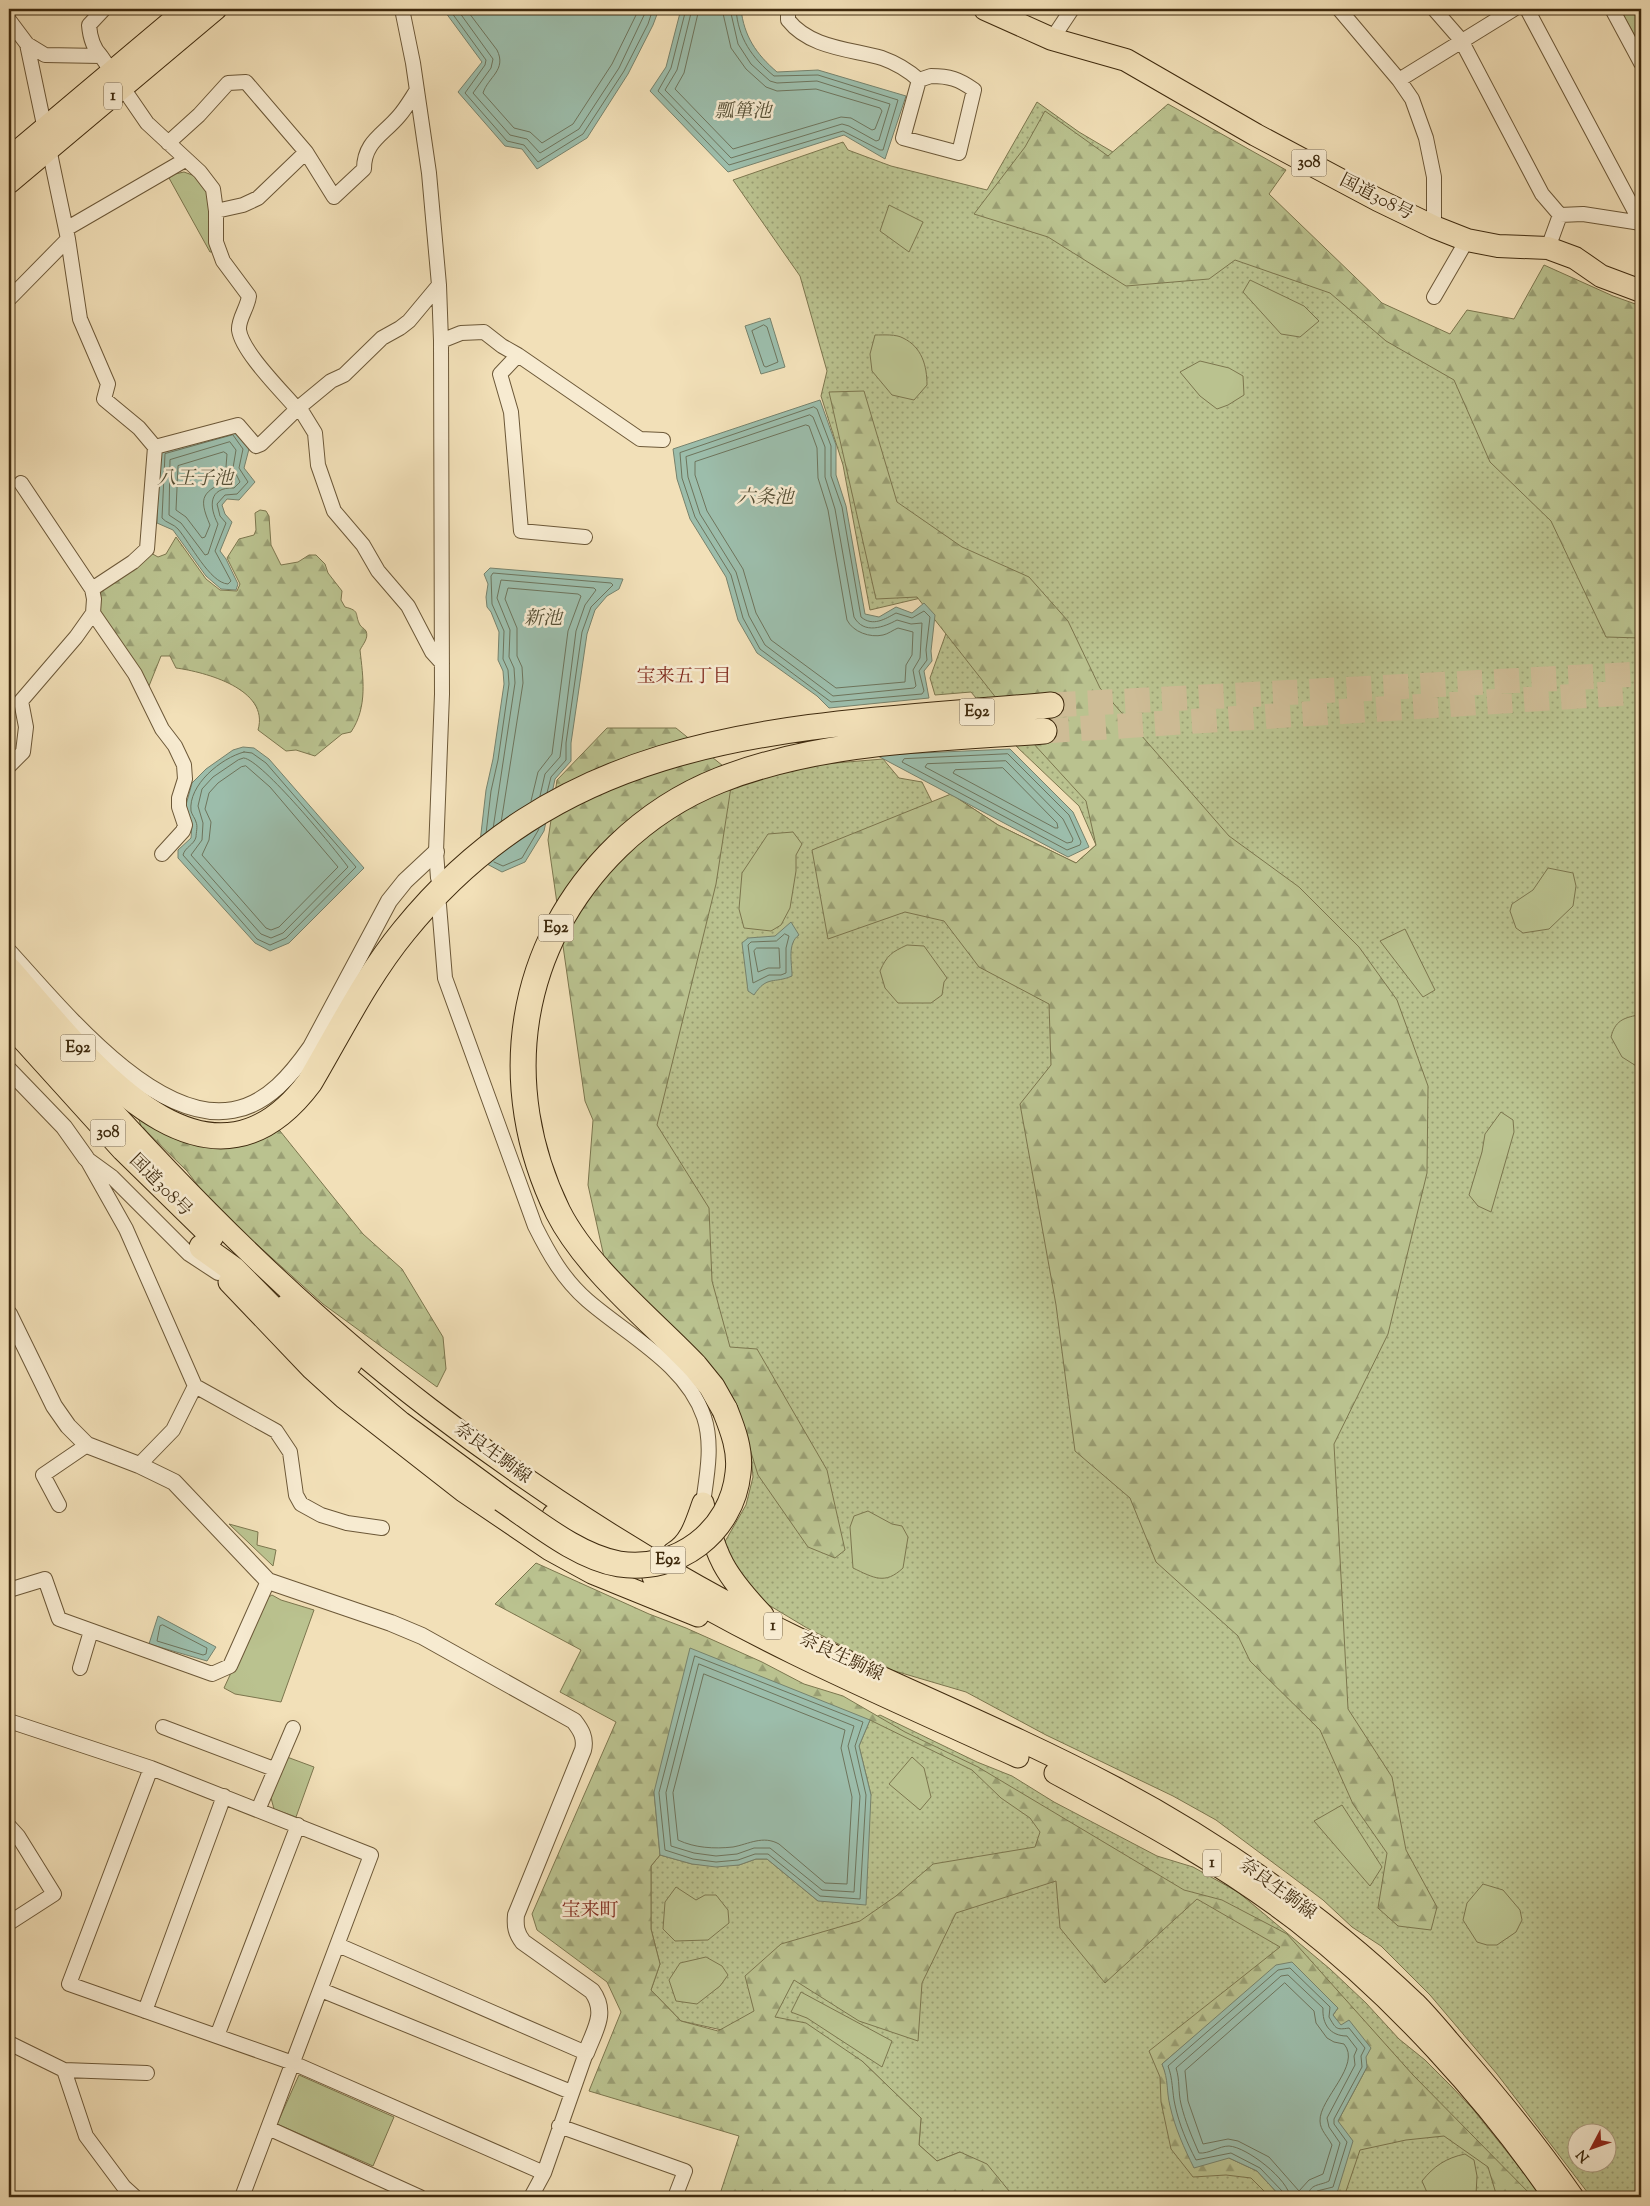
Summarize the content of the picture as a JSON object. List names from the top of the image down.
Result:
{
  "streets": {
    "highway": ["308", "国道308号", "E92"],
    "main road": ["1", "奈良生駒線"]
  },
  "crossings": [
    ["国道308号", "E92"],
    ["国道308号", "奈良生駒線"],
    ["E92", "奈良生駒線"]
  ],
  "districts": ["宝来五丁目", "宝来町"],
  "water": [
    "瓢箪池",
    "八王子池",
    "六条池",
    "新池"
  ],
  "north": "bottom left"
}
